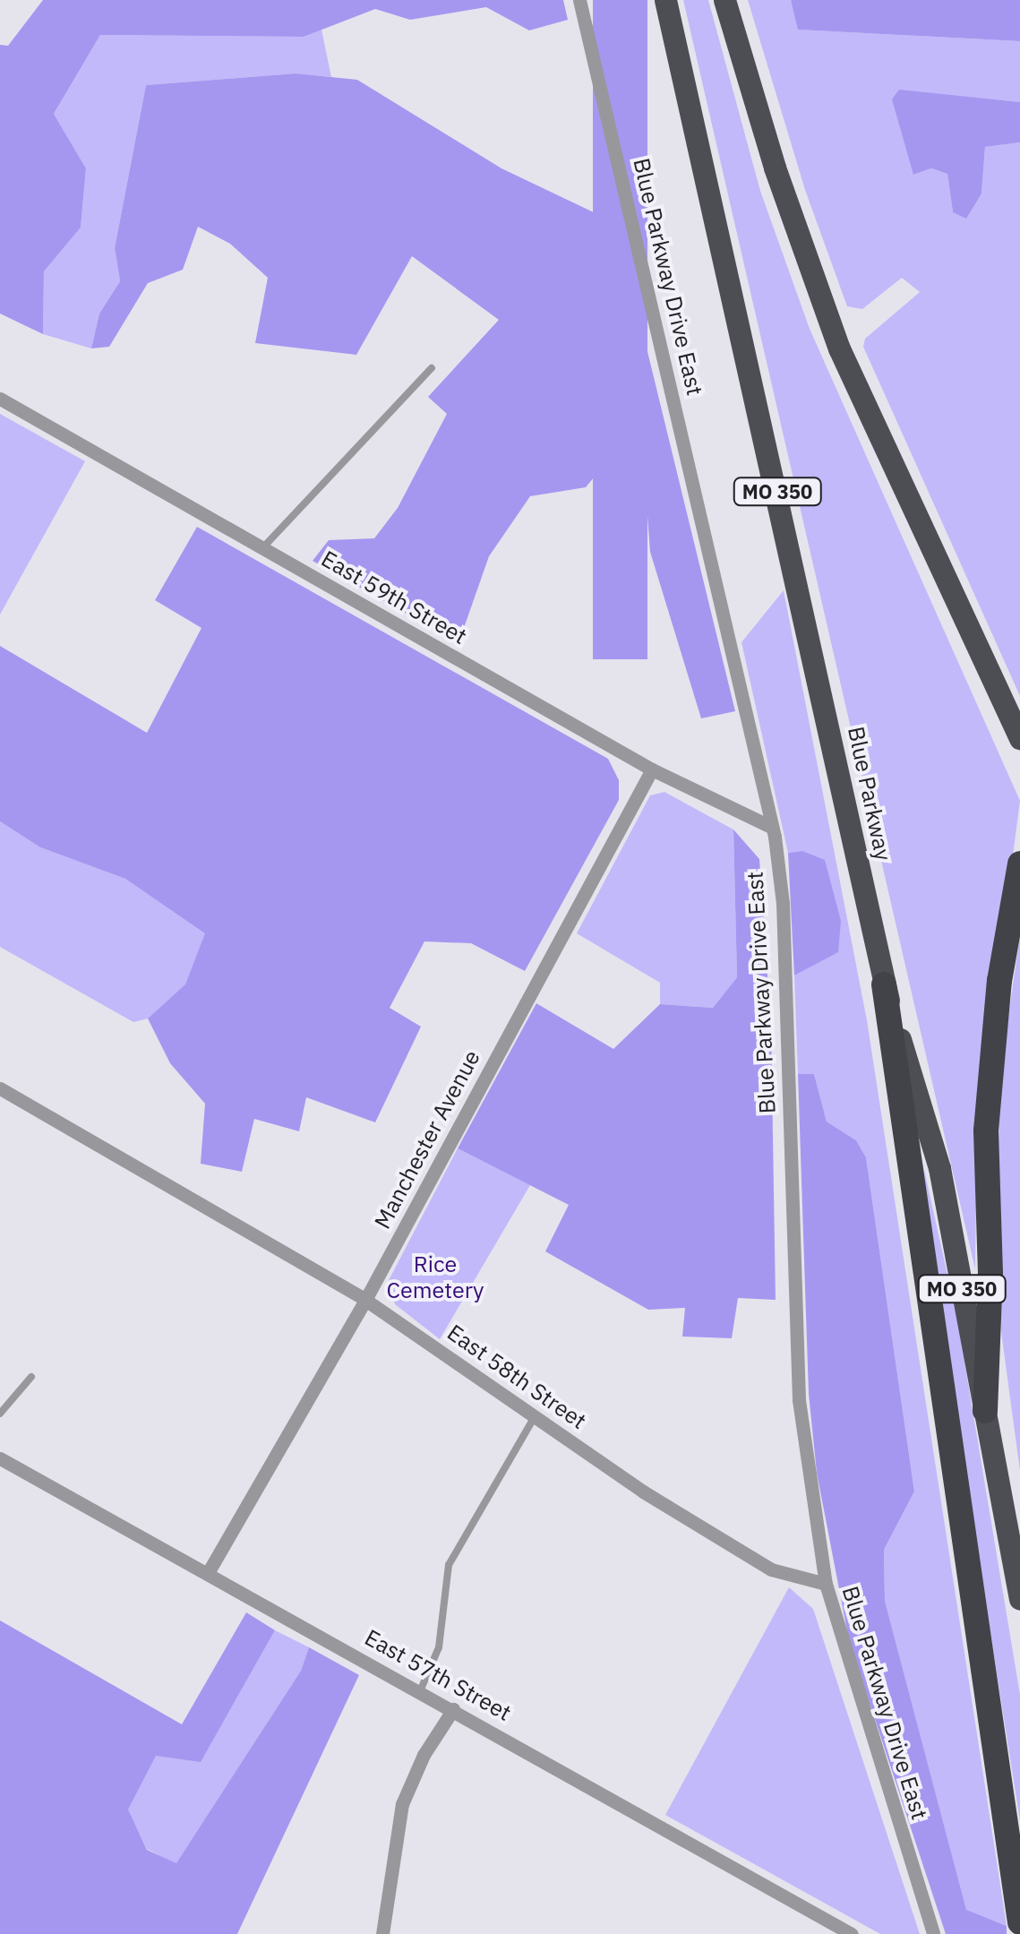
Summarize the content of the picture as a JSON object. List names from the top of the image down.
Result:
{
  "streets": {
    "highway": ["MO 350", "Blue Parkway"],
    "street": [
      "Blue Parkway Drive East",
      "East 59th Street",
      "Manchester Avenue",
      "East 58th Street",
      "East 57th Street"
    ]
  },
  "crossings": [
    ["Blue Parkway Drive East", "East 59th Street"],
    ["Blue Parkway Drive East", "East 58th Street"],
    ["East 59th Street", "Manchester Avenue"],
    ["Manchester Avenue", "East 58th Street"],
    ["Manchester Avenue", "East 57th Street"]
  ],
  "parks": ["Rice Cemetery"]
}
